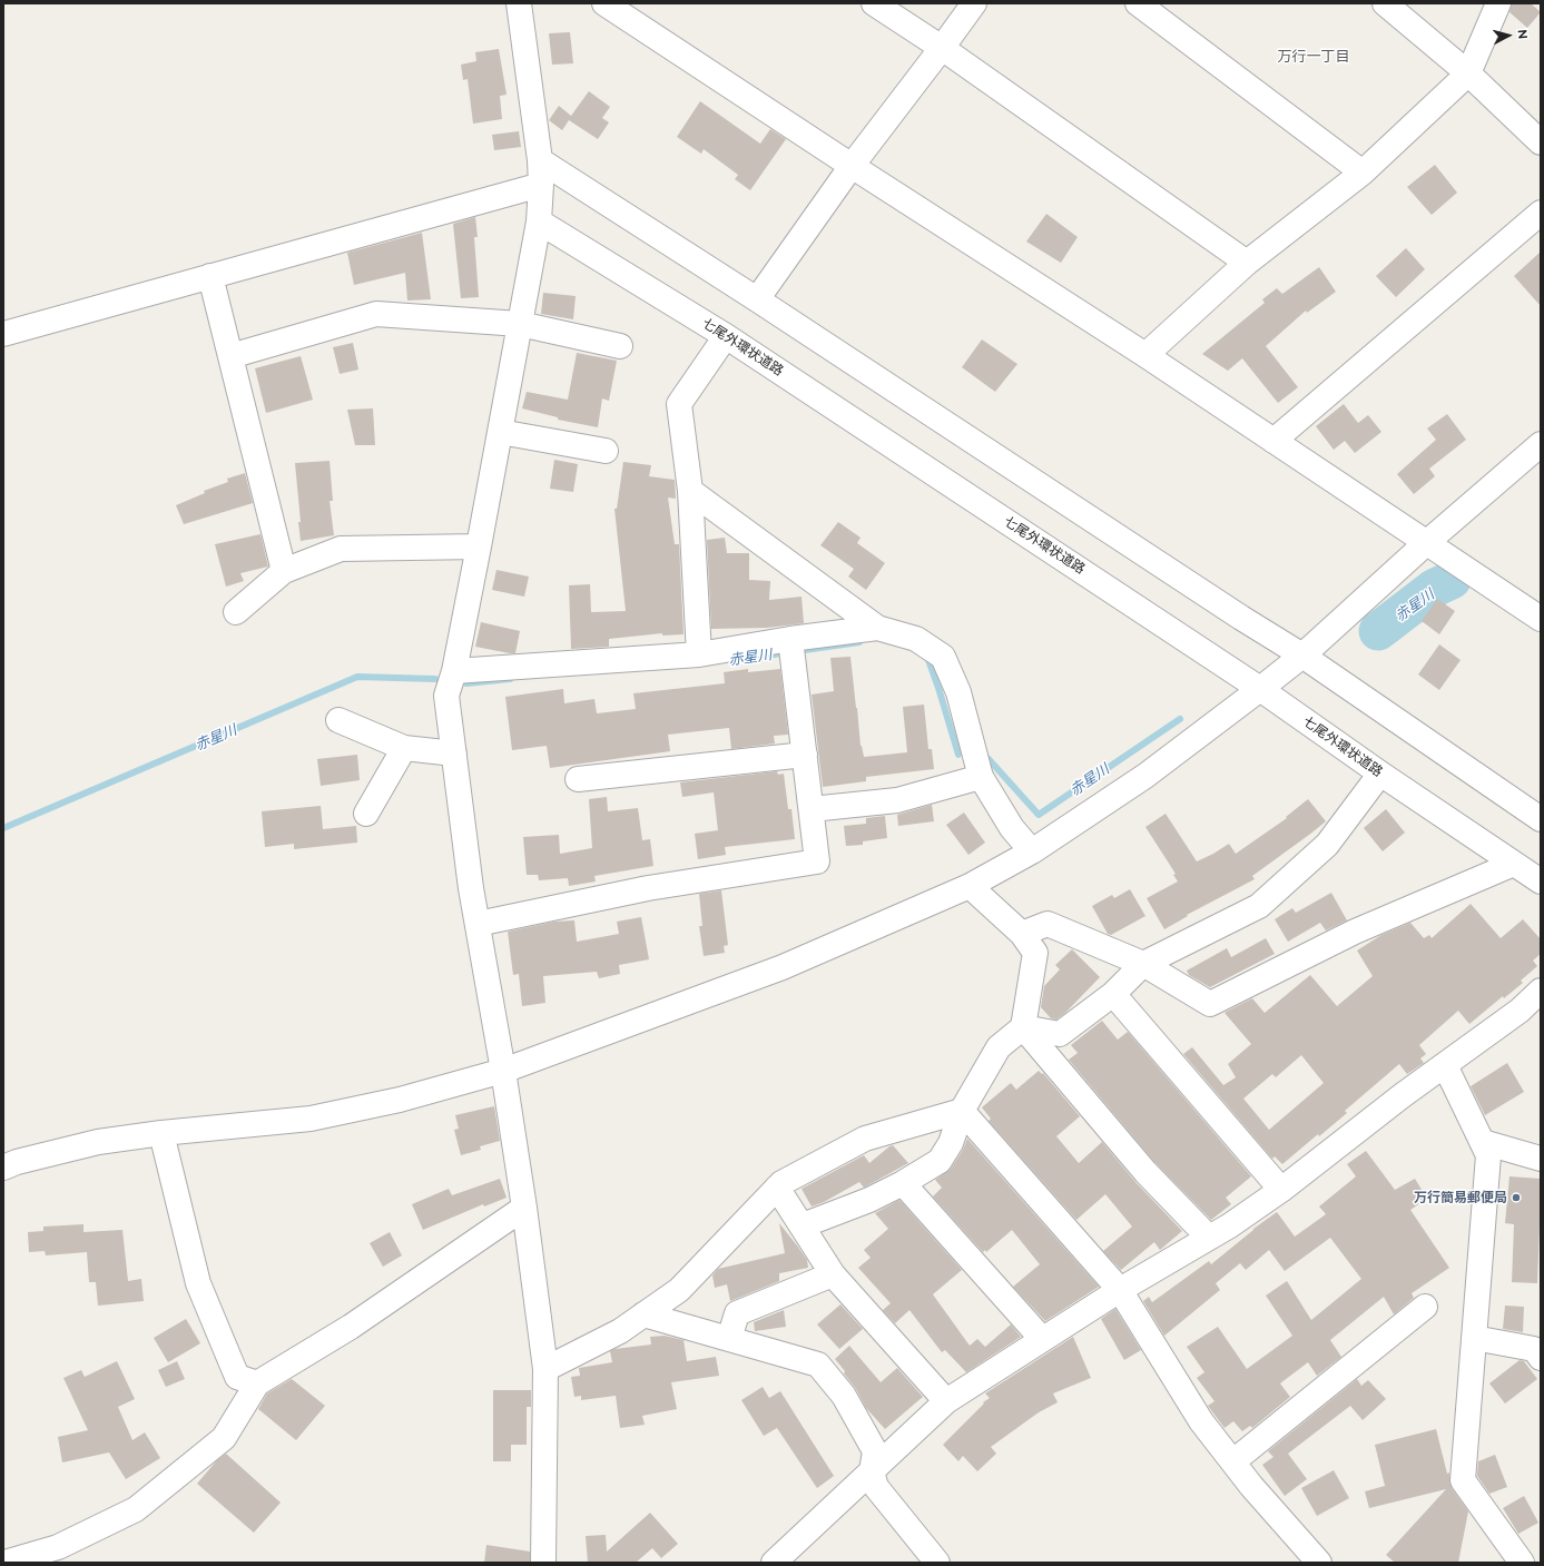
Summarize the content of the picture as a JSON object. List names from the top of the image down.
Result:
{
  "streets": {
    "street": ["七尾外環状道路"]
  },
  "districts": ["万行一丁目"],
  "water": ["赤星川"],
  "places": ["万行簡易郵便局"],
  "north": "right"
}
